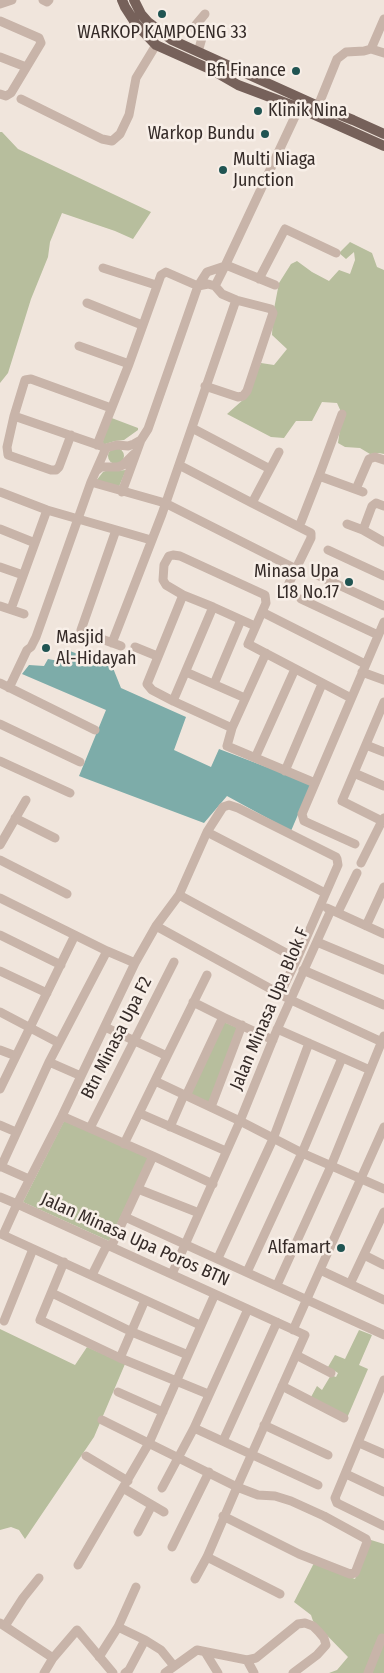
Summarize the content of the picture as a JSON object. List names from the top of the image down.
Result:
{
  "streets": {
    "street": ["Jalan Minasa Upa Blok F", "Btn Minasa Upa F2", "Jalan Minasa Upa Poros BTN"]
  },
  "crossings": [
    ["Jalan Minasa Upa Blok F", "Jalan Minasa Upa Poros BTN"]
  ],
  "places": [
    "WARKOP KAMPOENG 33",
    "Bfi Finance",
    "Klinik Nina",
    "Warkop Bundu",
    "Multi Niaga Junction",
    "Minasa Upa L18 No.17",
    "Masjid Al-Hidayah",
    "Alfamart"
  ]
}
